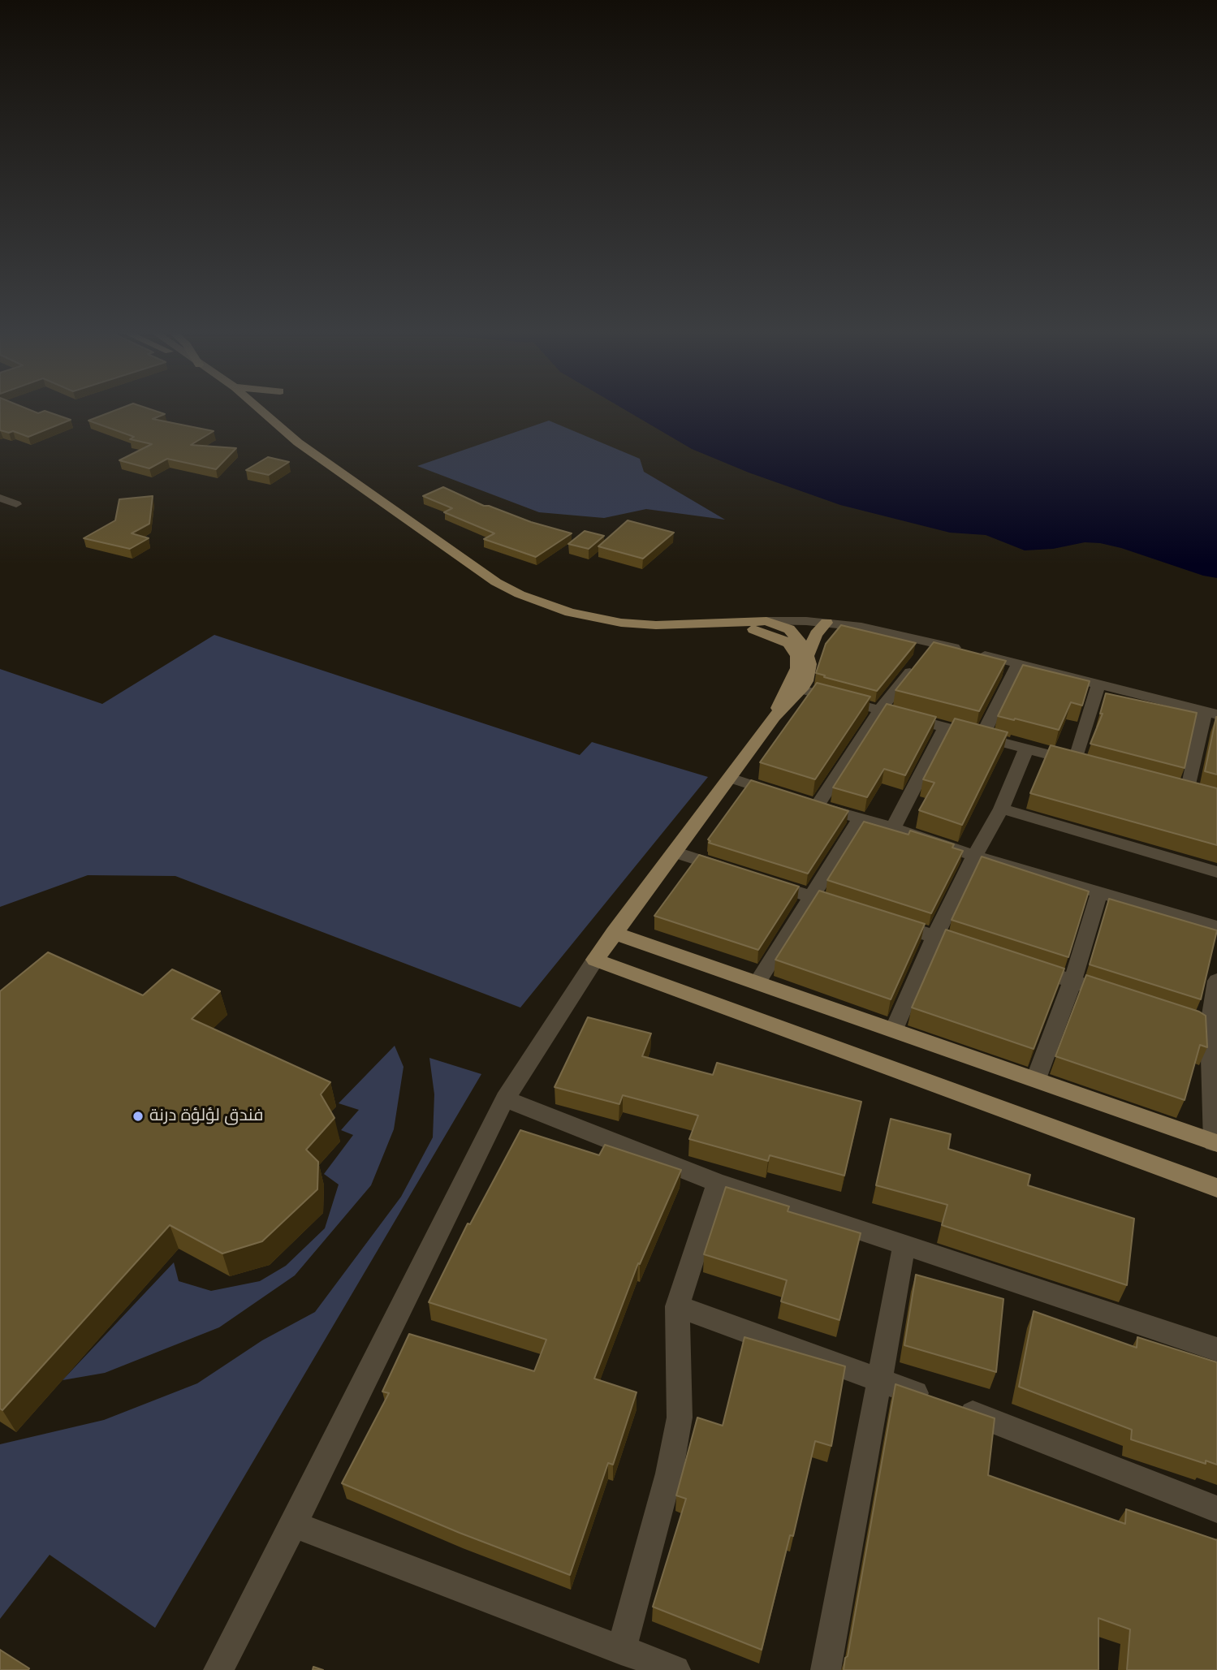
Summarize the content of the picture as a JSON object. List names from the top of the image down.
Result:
{
  "places": ["فندق لؤلؤة درنة"]
}
